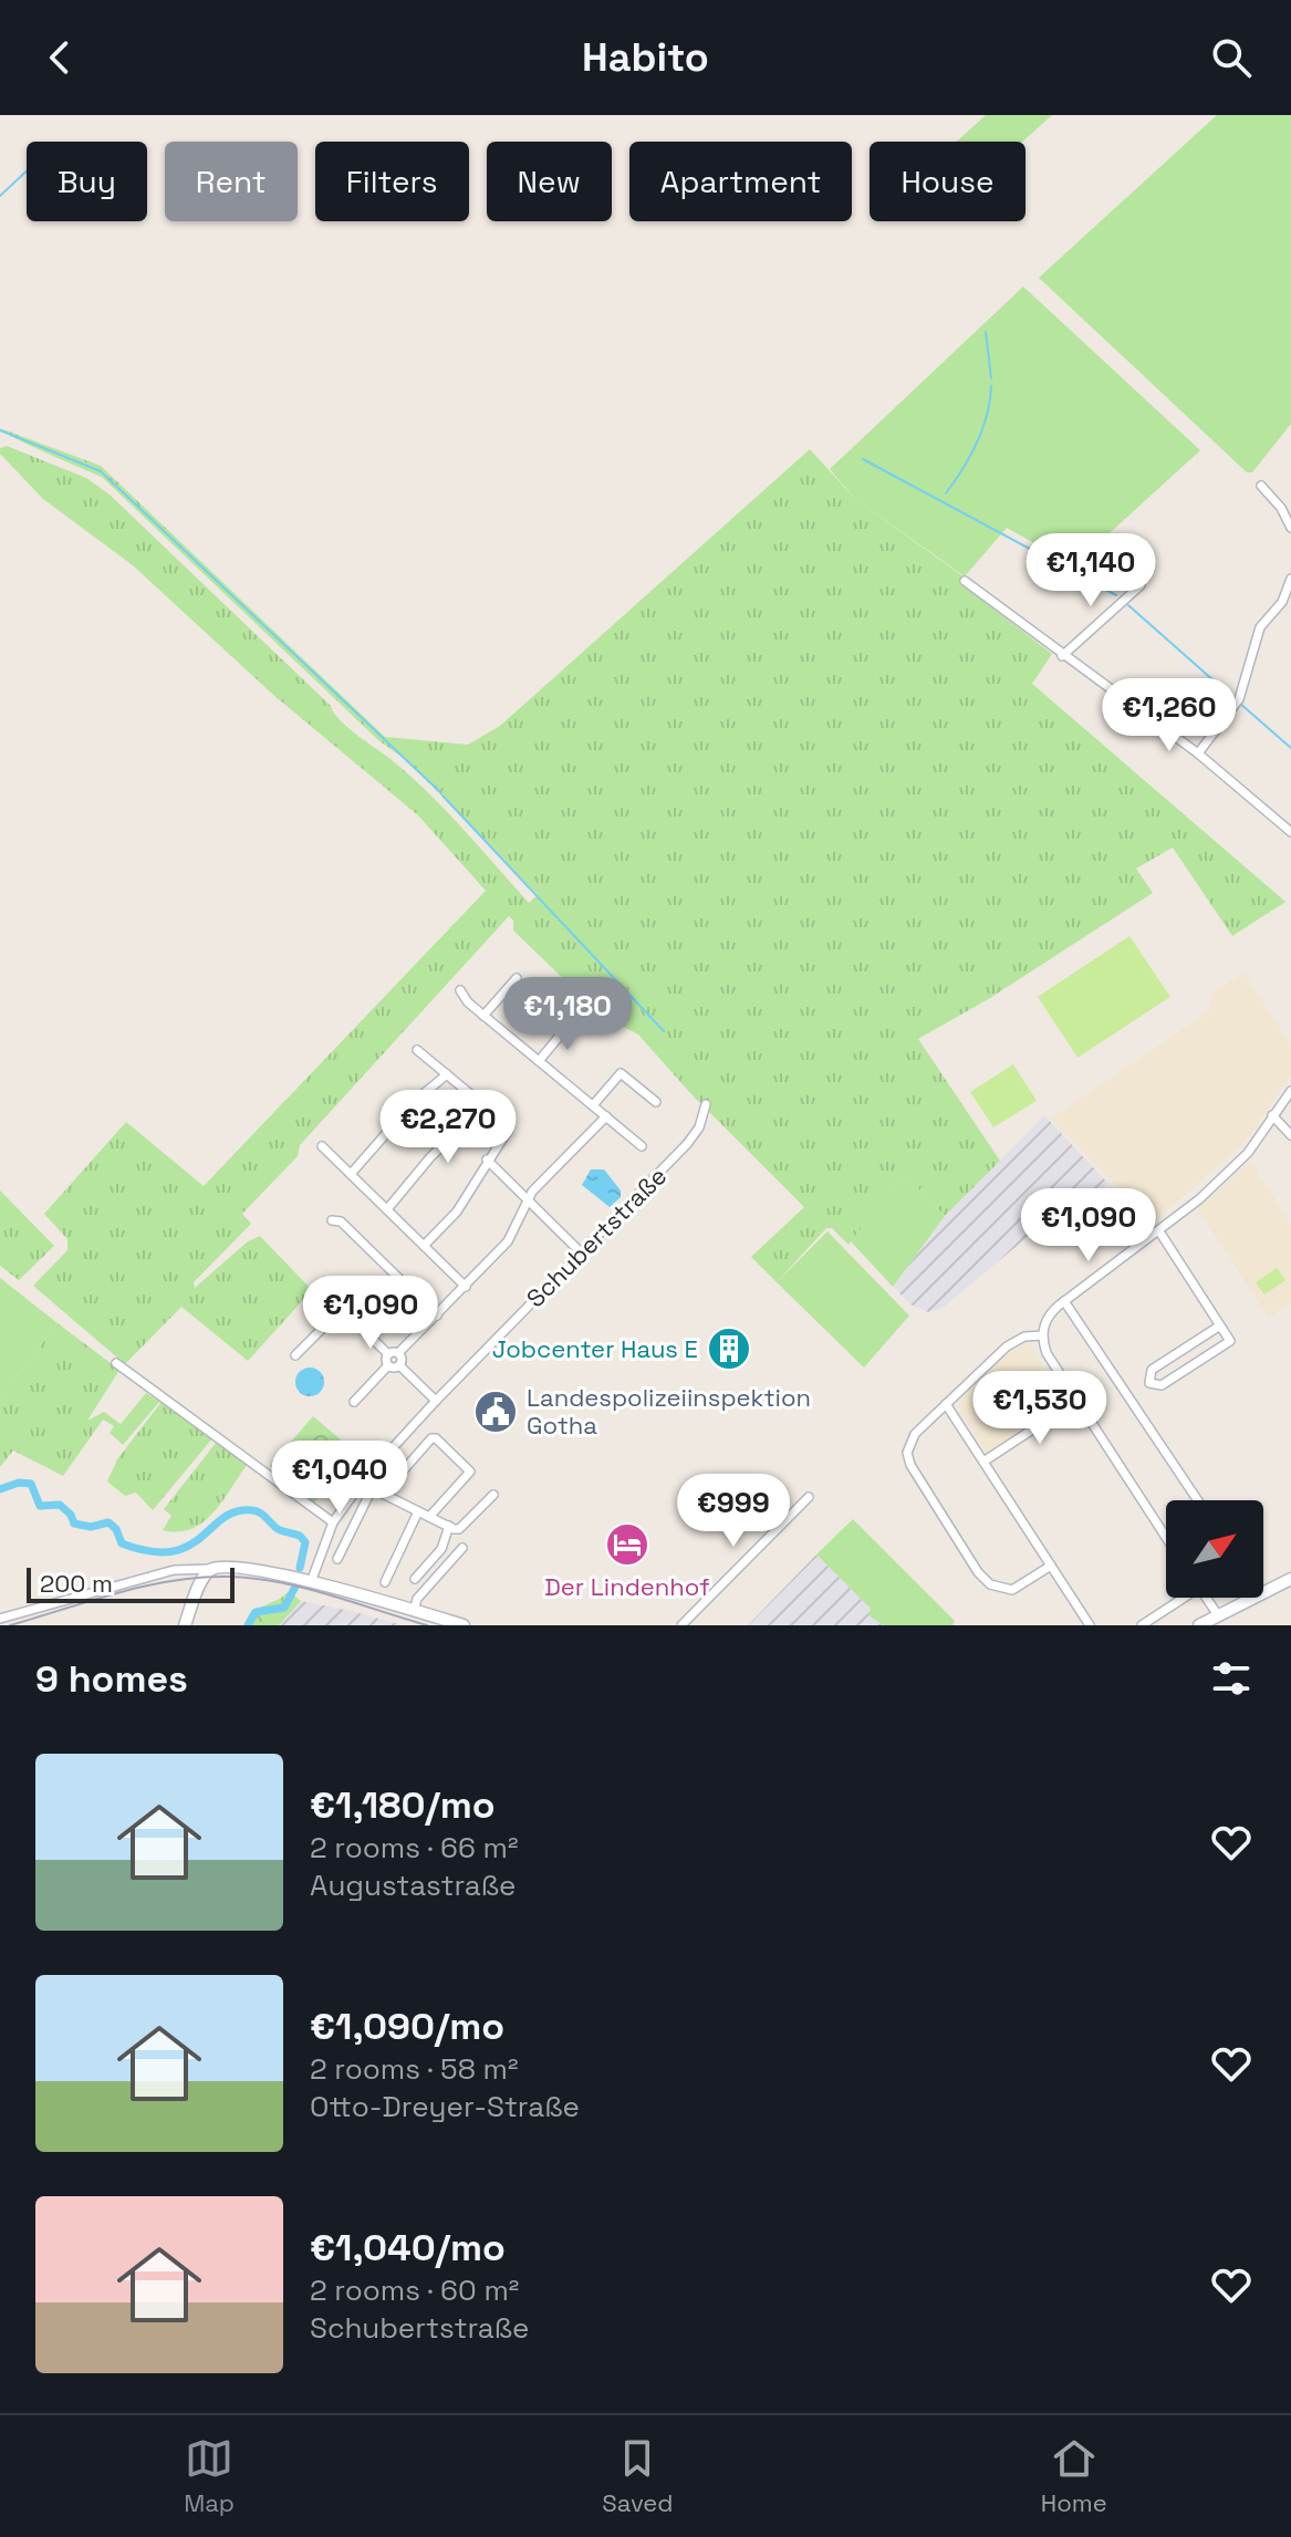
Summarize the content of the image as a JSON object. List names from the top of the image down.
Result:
{
  "streets": {
    "street": ["Schubertstraße"]
  },
  "places": {
    "building": ["Jobcenter Haus E"],
    "public building": ["Landespolizeiinspektion Gotha"],
    "hotel": ["Der Lindenhof"]
  },
  "scale_bar": "200 m",
  "north": "top right",
  "page": {
    "header": "Habito",
    "chip": [
      "Buy",
      "Rent",
      "Filters",
      "New",
      "Apartment",
      "House"
    ],
    "price": [
      "€1,140",
      "€1,260",
      "€1,180",
      "€2,270",
      "€1,090",
      "€1,090",
      "€1,530",
      "€1,040",
      "€999"
    ],
    "scale": "200 m",
    "heading": "9 homes",
    "list": [
      {
        "name": "€1,180/mo",
        "note": "2 rooms · 66 m² · Augustastraße"
      },
      {
        "name": "€1,090/mo",
        "note": "2 rooms · 58 m² · Otto-Dreyer-Straße"
      },
      {
        "name": "€1,040/mo",
        "note": "2 rooms · 60 m² · Schubertstraße"
      }
    ],
    "tabs": ["Map", "Saved", "Home"]
  }
}
